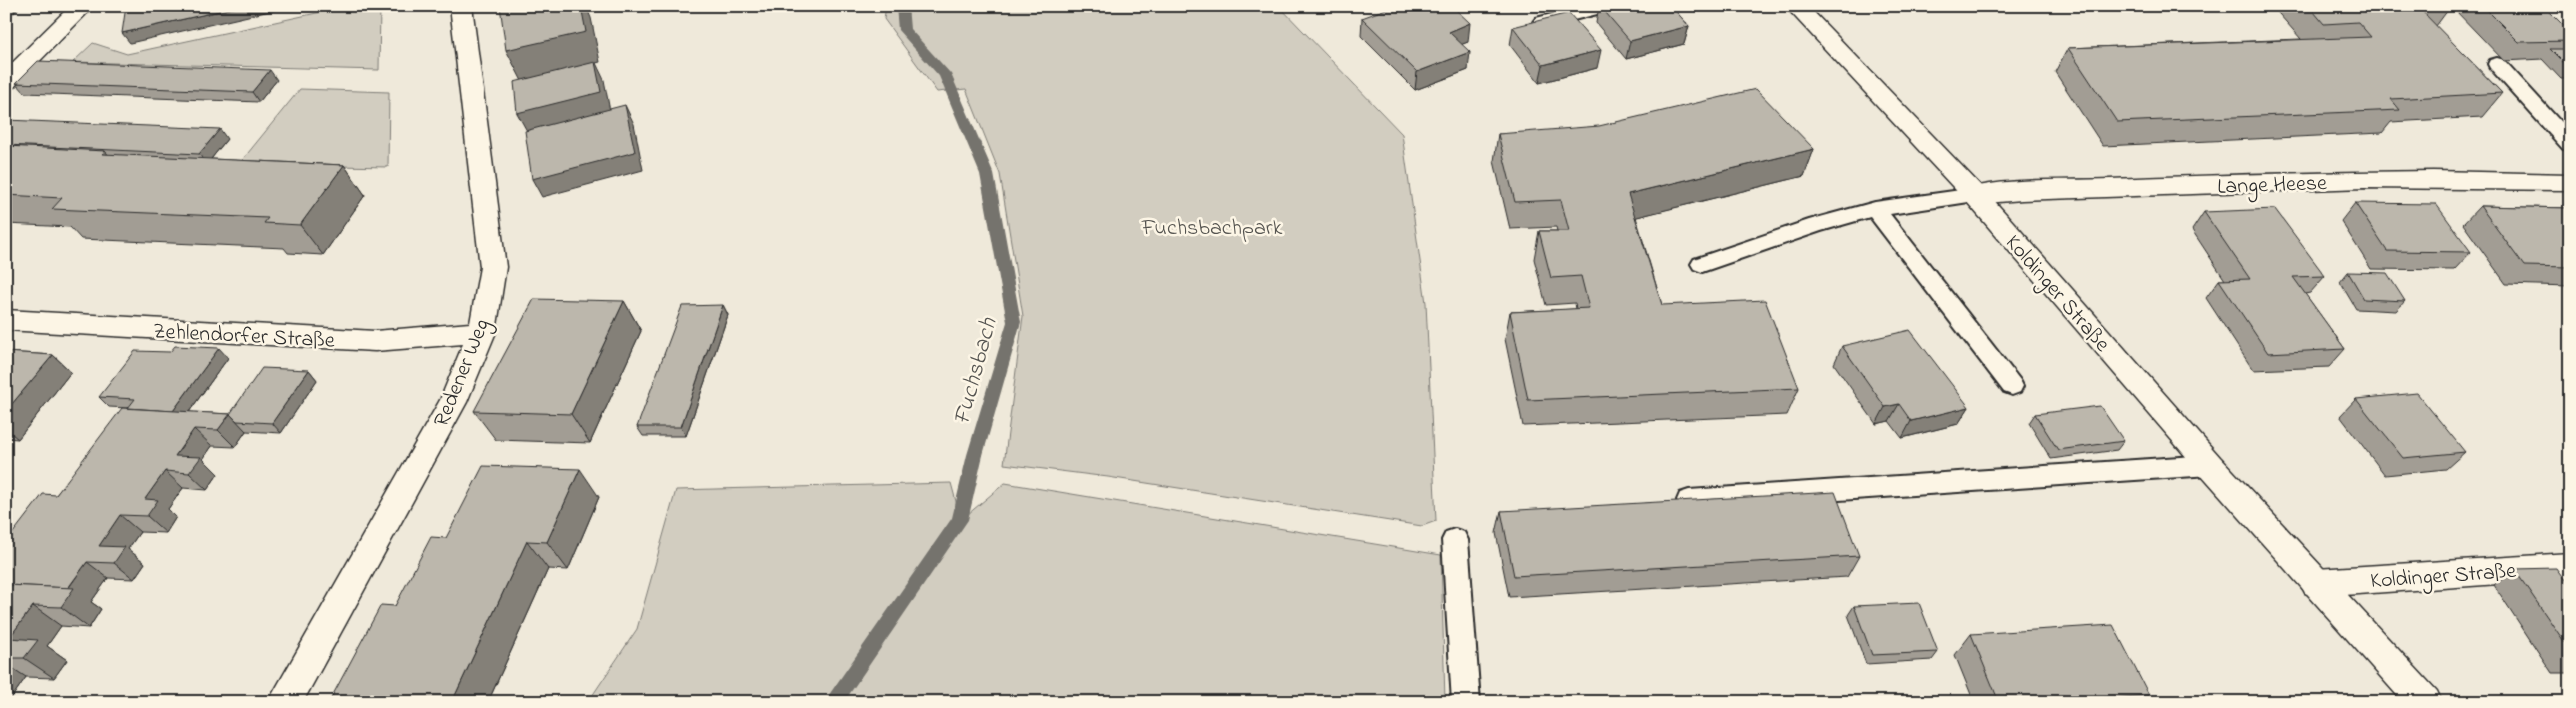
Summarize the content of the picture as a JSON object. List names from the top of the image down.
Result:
{
  "streets": {
    "street": [
      "Lange Heese",
      "Koldinger Straße",
      "Zehlendorfer Straße",
      "Redener Weg"
    ]
  },
  "crossings": [
    ["Lange Heese", "Koldinger Straße"],
    ["Zehlendorfer Straße", "Redener Weg"]
  ],
  "water": ["Fuchsbach"],
  "parks": ["Fuchsbachpark"]
}
